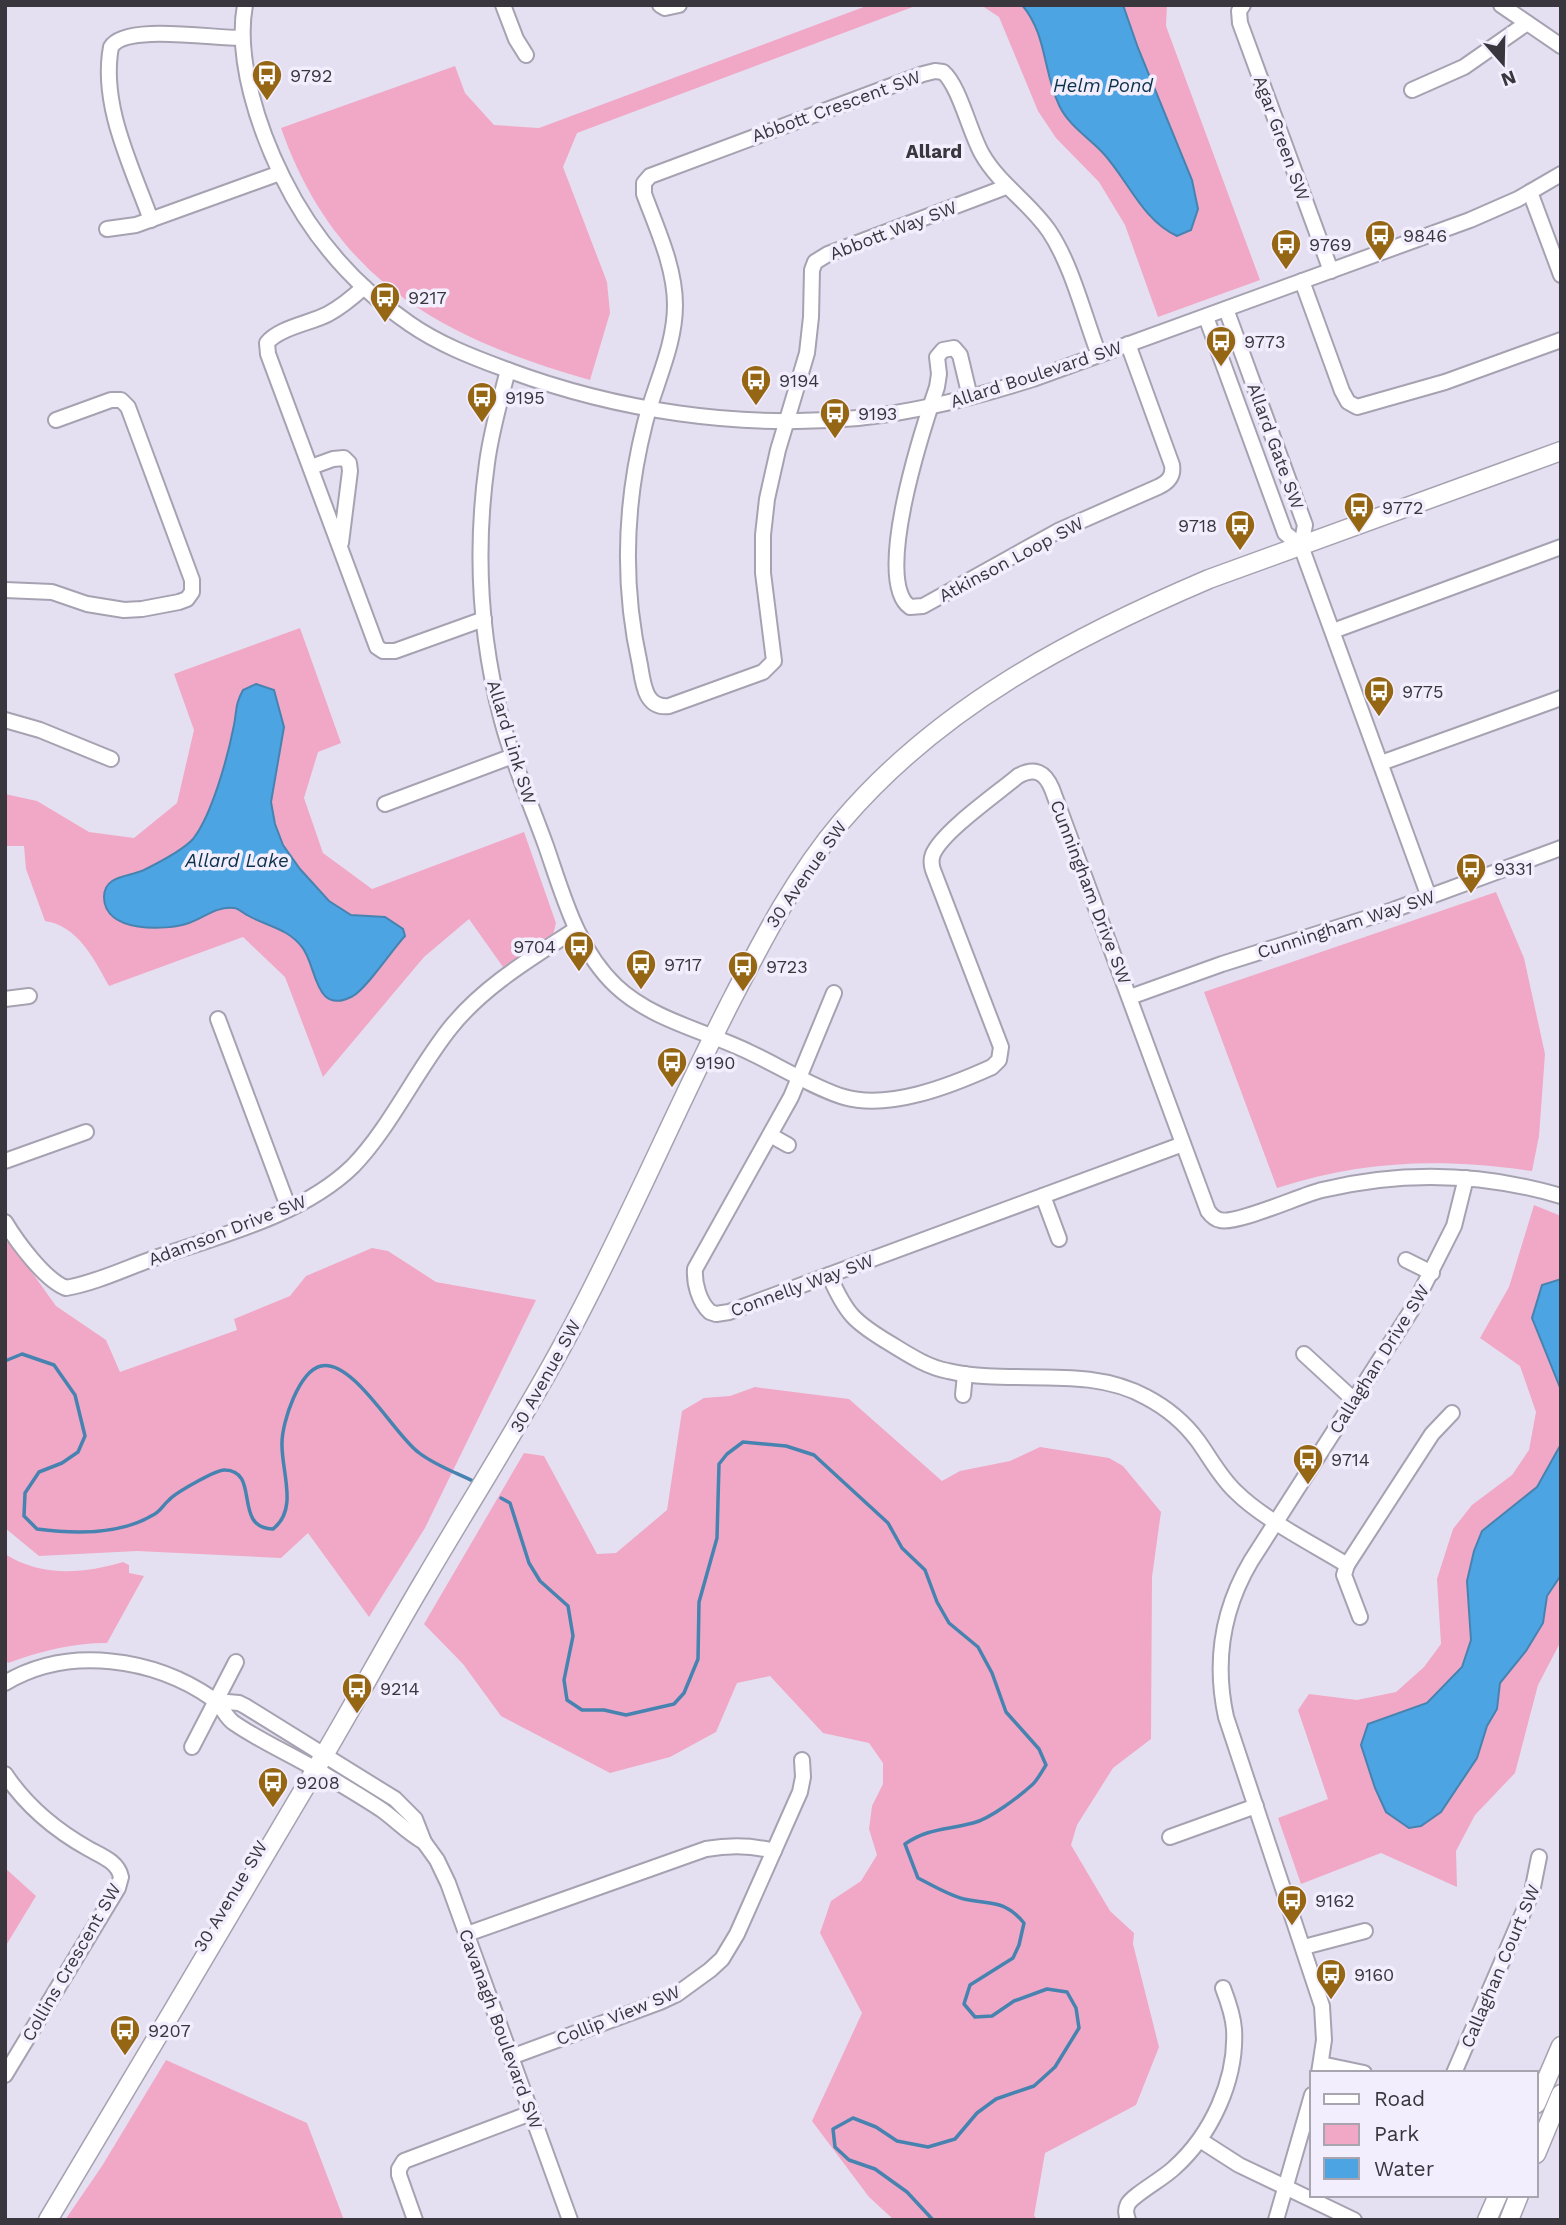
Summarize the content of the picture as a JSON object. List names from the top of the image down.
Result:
{
  "streets": {
    "main road": ["30 Avenue SW"],
    "street": [
      "Abbott Crescent SW",
      "Agar Green SW",
      "Abbott Way SW",
      "Allard Boulevard SW",
      "Allard Gate SW",
      "Atkinson Loop SW",
      "Allard Link SW",
      "Cunningham Drive SW",
      "Cunningham Way SW",
      "Adamson Drive SW",
      "Connelly Way SW",
      "Callaghan Drive SW",
      "Collins Crescent SW",
      "Callaghan Court SW",
      "Collip View SW",
      "Cavanagh Boulevard SW"
    ]
  },
  "crossings": [
    ["Abbott Crescent SW", "Abbott Way SW"],
    ["Abbott Crescent SW", "Allard Boulevard SW"],
    ["Agar Green SW", "Allard Boulevard SW"],
    ["Abbott Way SW", "Allard Boulevard SW"],
    ["Allard Boulevard SW", "Allard Gate SW"],
    ["Allard Boulevard SW", "Atkinson Loop SW"],
    ["Allard Boulevard SW", "Allard Link SW"],
    ["Allard Gate SW", "30 Avenue SW"],
    ["Allard Link SW", "30 Avenue SW"],
    ["Allard Link SW", "Cunningham Drive SW"],
    ["Allard Link SW", "Adamson Drive SW"],
    ["30 Avenue SW", "Cunningham Drive SW"],
    ["30 Avenue SW", "Cavanagh Boulevard SW"],
    ["Cunningham Drive SW", "Cunningham Way SW"],
    ["Cunningham Drive SW", "Connelly Way SW"],
    ["Cunningham Drive SW", "Callaghan Drive SW"],
    ["Collip View SW", "Cavanagh Boulevard SW"]
  ],
  "districts": ["Allard"],
  "water": ["Helm Pond", "Allard Lake"],
  "places": {
    "bus stop": [
      "9792",
      "9846",
      "9769",
      "9217",
      "9773",
      "9194",
      "9195",
      "9193",
      "9772",
      "9718",
      "9775",
      "9331",
      "9704",
      "9717",
      "9723",
      "9190",
      "9714",
      "9214",
      "9208",
      "9162",
      "9160",
      "9207"
    ]
  },
  "legend": ["Road", "Park", "Water"],
  "north": "bottom"
}
